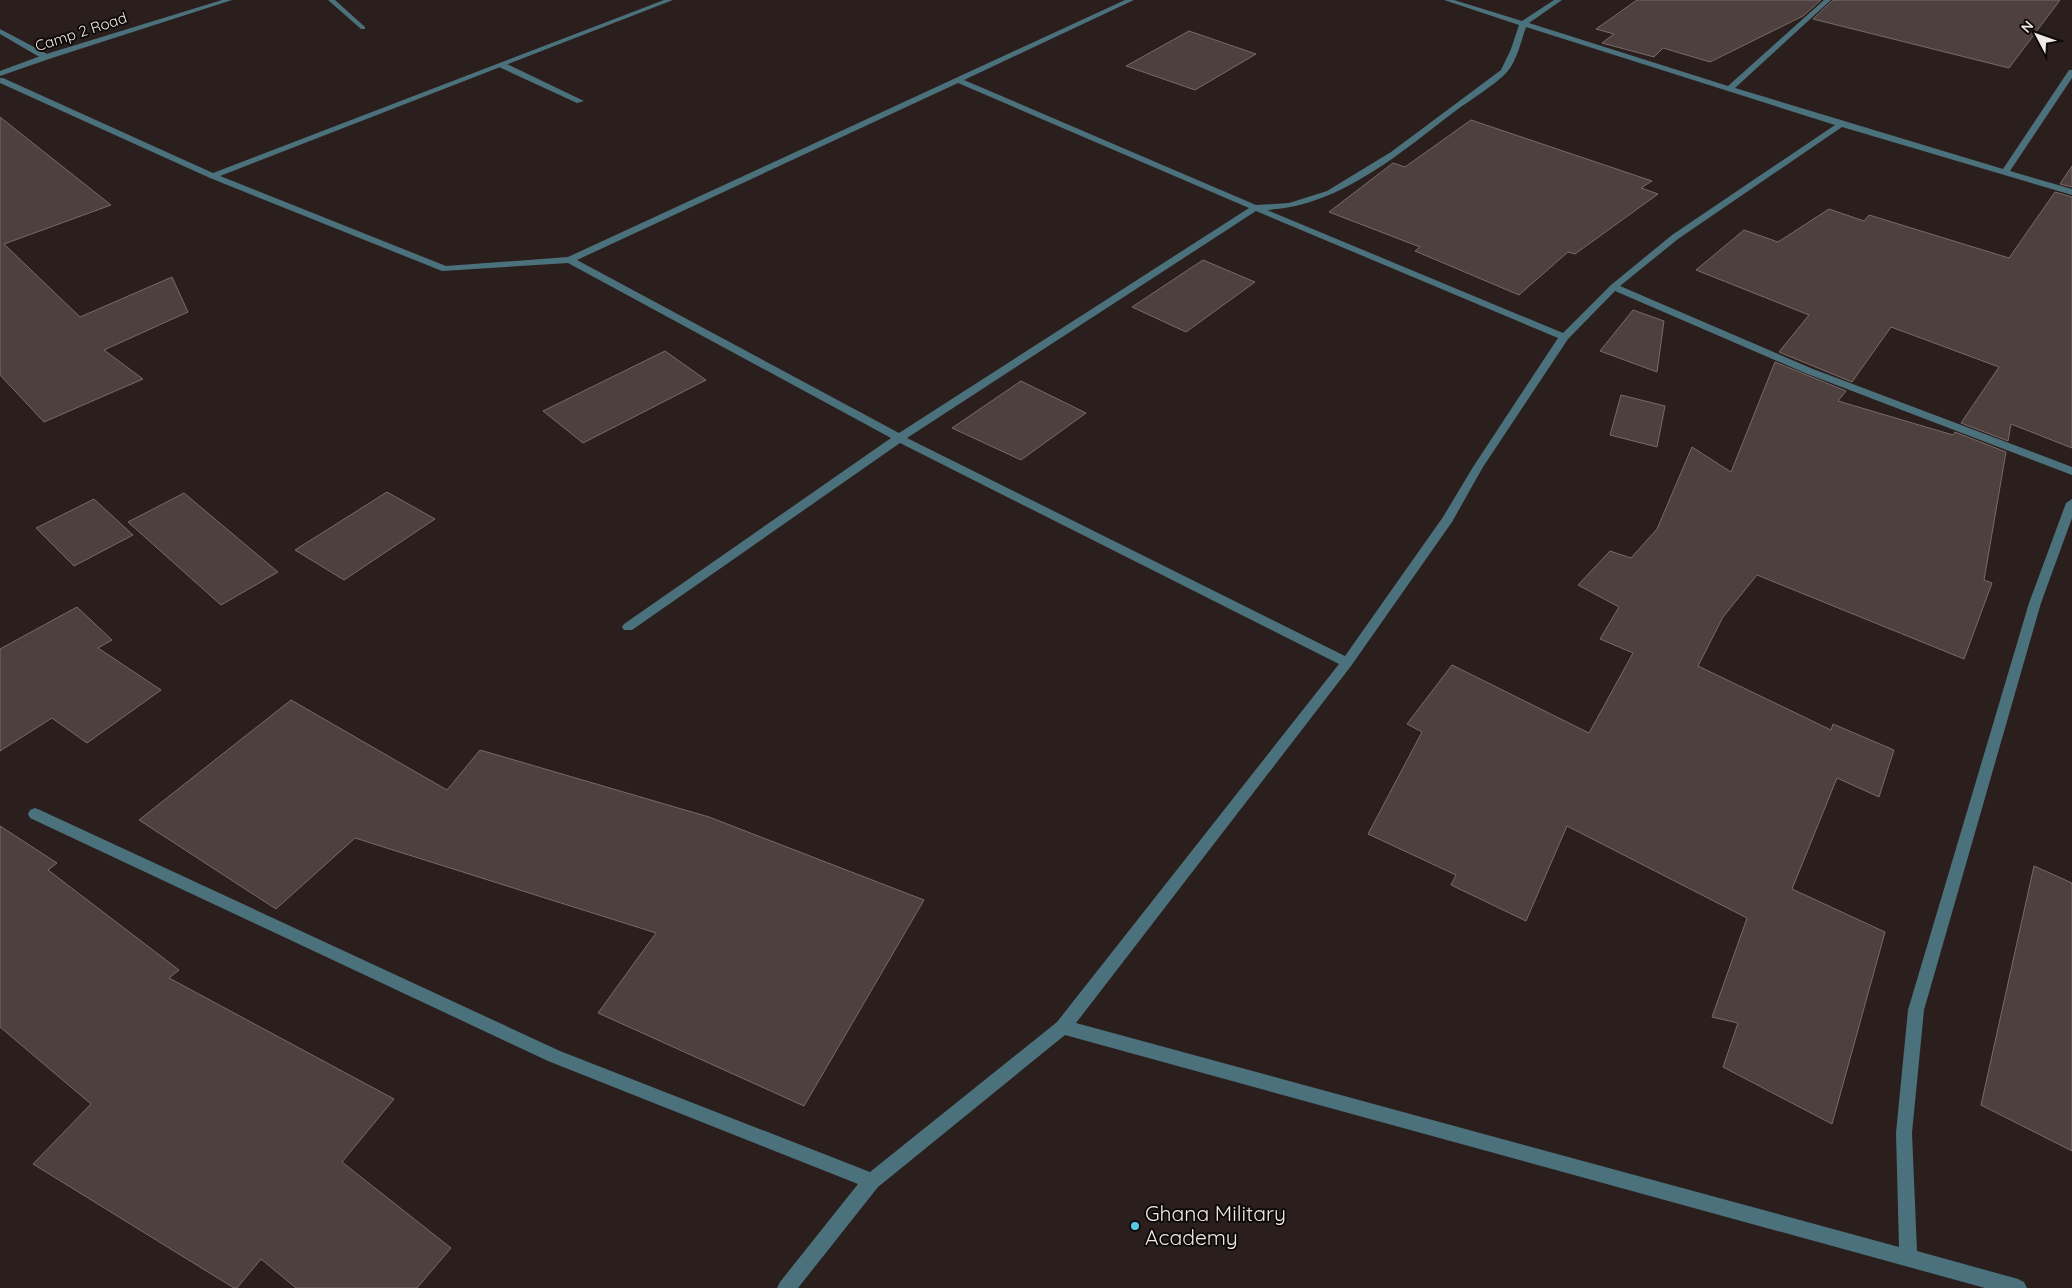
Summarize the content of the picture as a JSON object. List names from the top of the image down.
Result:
{
  "streets": {
    "street": ["Camp 2 Road"]
  },
  "places": ["Ghana Military Academy"],
  "north": "top left"
}
